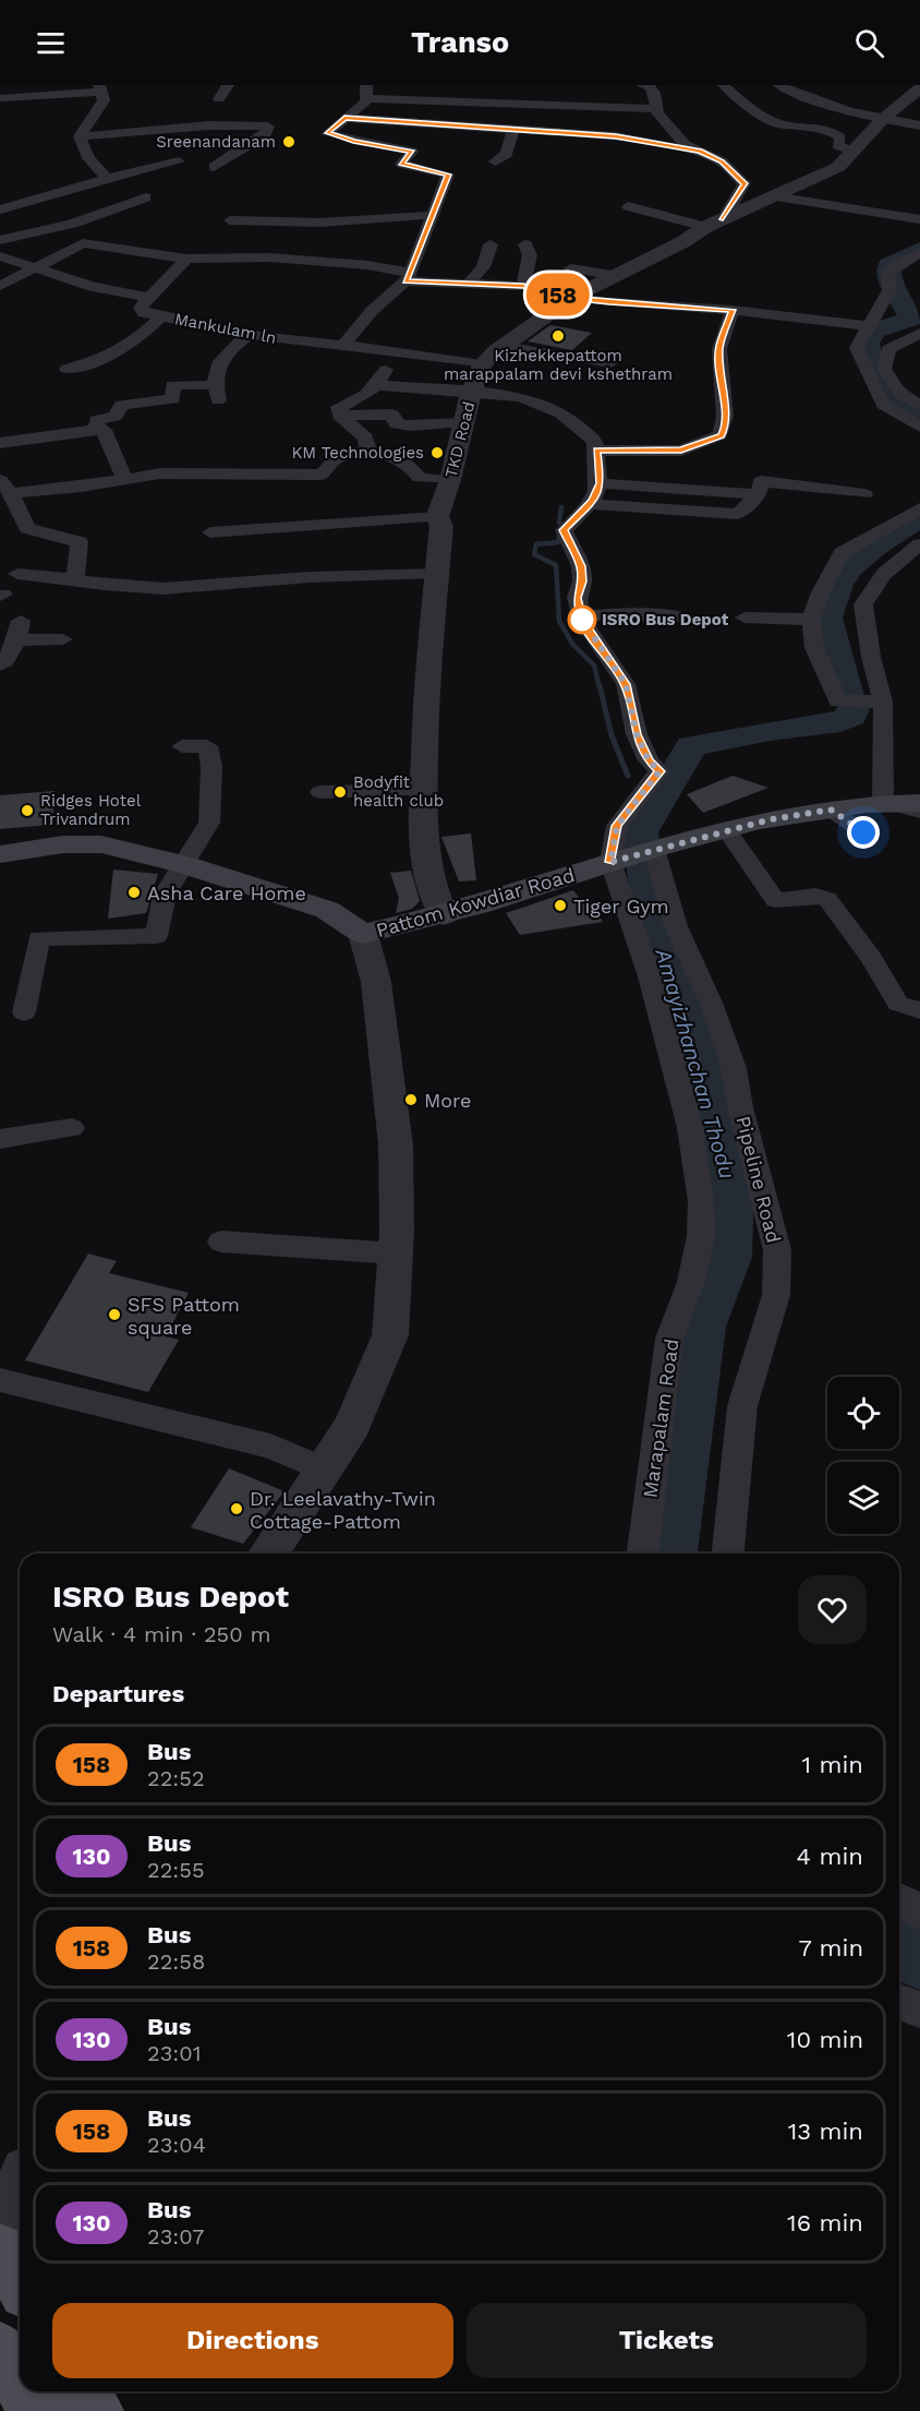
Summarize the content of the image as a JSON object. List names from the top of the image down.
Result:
{
  "streets": {
    "main road": ["Pattom Kowdiar Road"],
    "street": [
      "Mankulam ln",
      "TKD Road",
      "Pipeline Road",
      "Marapalam Road"
    ]
  },
  "crossings": [
    ["Mankulam ln", "TKD Road"],
    ["TKD Road", "Pattom Kowdiar Road"],
    ["Pattom Kowdiar Road", "Pipeline Road"],
    ["Pattom Kowdiar Road", "Marapalam Road"]
  ],
  "water": ["Amayizhanchan Thodu"],
  "places": [
    "Sreenandanam",
    "Kizhekkepattom marappalam devi kshethram",
    "KM Technologies",
    "ISRO Bus Depot",
    "Bodyfit health club",
    "Ridges Hotel Trivandrum",
    "Asha Care Home",
    "Tiger Gym",
    "More",
    "SFS Pattom square",
    "Dr. Leelavathy-Twin Cottage-Pattom"
  ],
  "lines": ["bus line 158"],
  "page": {
    "header": "Transo",
    "on_map": "158",
    "heading": [
      ["ISRO Bus Depot", "Walk · 4 min · 250 m"],
      "Departures"
    ],
    "list": [
      {
        "mark": "158",
        "name": "Bus",
        "note": "22:52",
        "value": "1 min"
      },
      {
        "mark": "130",
        "name": "Bus",
        "note": "22:55",
        "value": "4 min"
      },
      {
        "mark": "158",
        "name": "Bus",
        "note": "22:58",
        "value": "7 min"
      },
      {
        "mark": "130",
        "name": "Bus",
        "note": "23:01",
        "value": "10 min"
      },
      {
        "mark": "158",
        "name": "Bus",
        "note": "23:04",
        "value": "13 min"
      },
      {
        "mark": "130",
        "name": "Bus",
        "note": "23:07",
        "value": "16 min"
      }
    ],
    "buttons": ["Directions", "Tickets"]
  }
}
